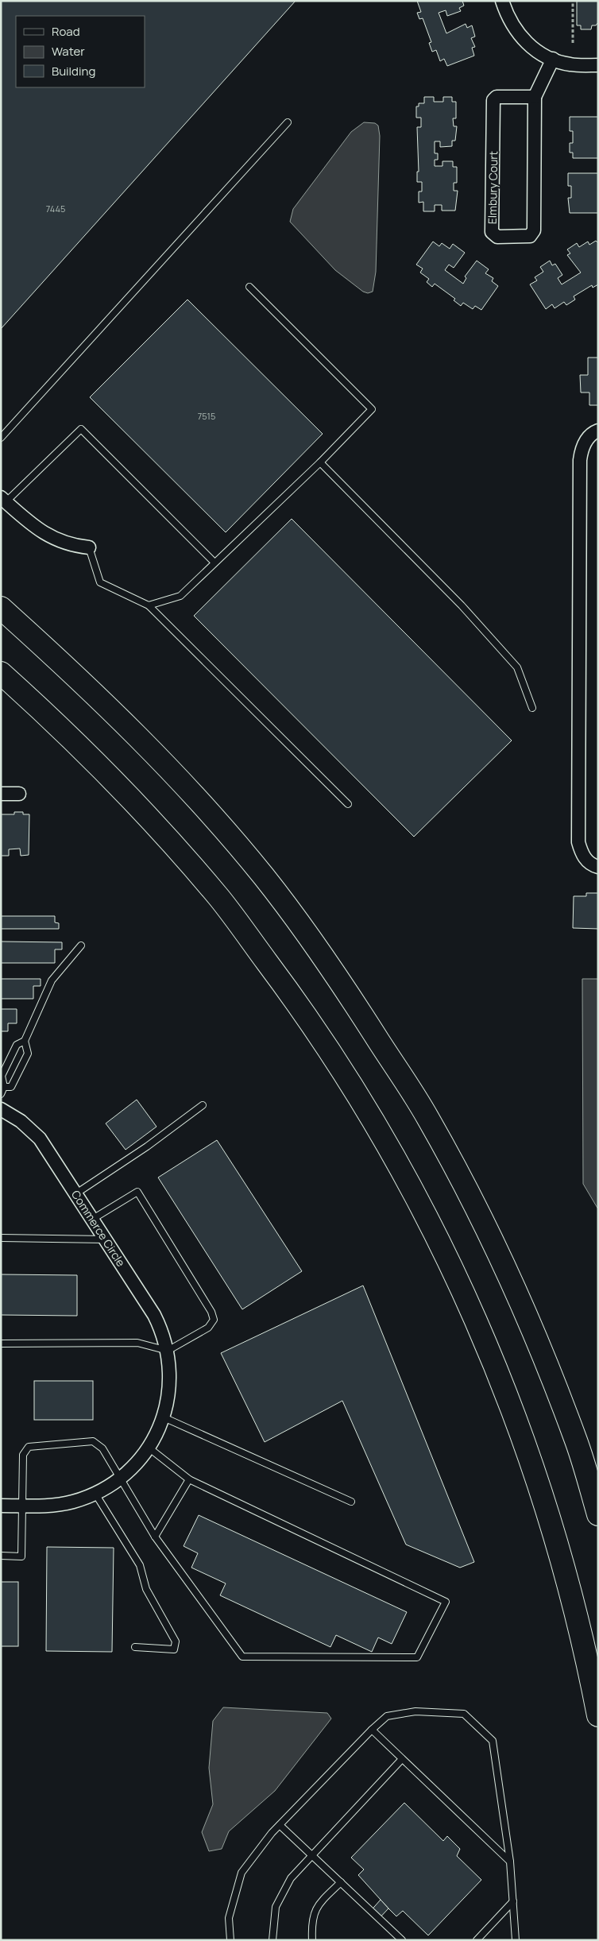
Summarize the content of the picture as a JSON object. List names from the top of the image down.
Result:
{
  "streets": {
    "street": ["Elmbury Court", "Commerce Circle"]
  },
  "house_numbers": ["7445", "7515"],
  "legend": ["Road", "Water", "Building"]
}
